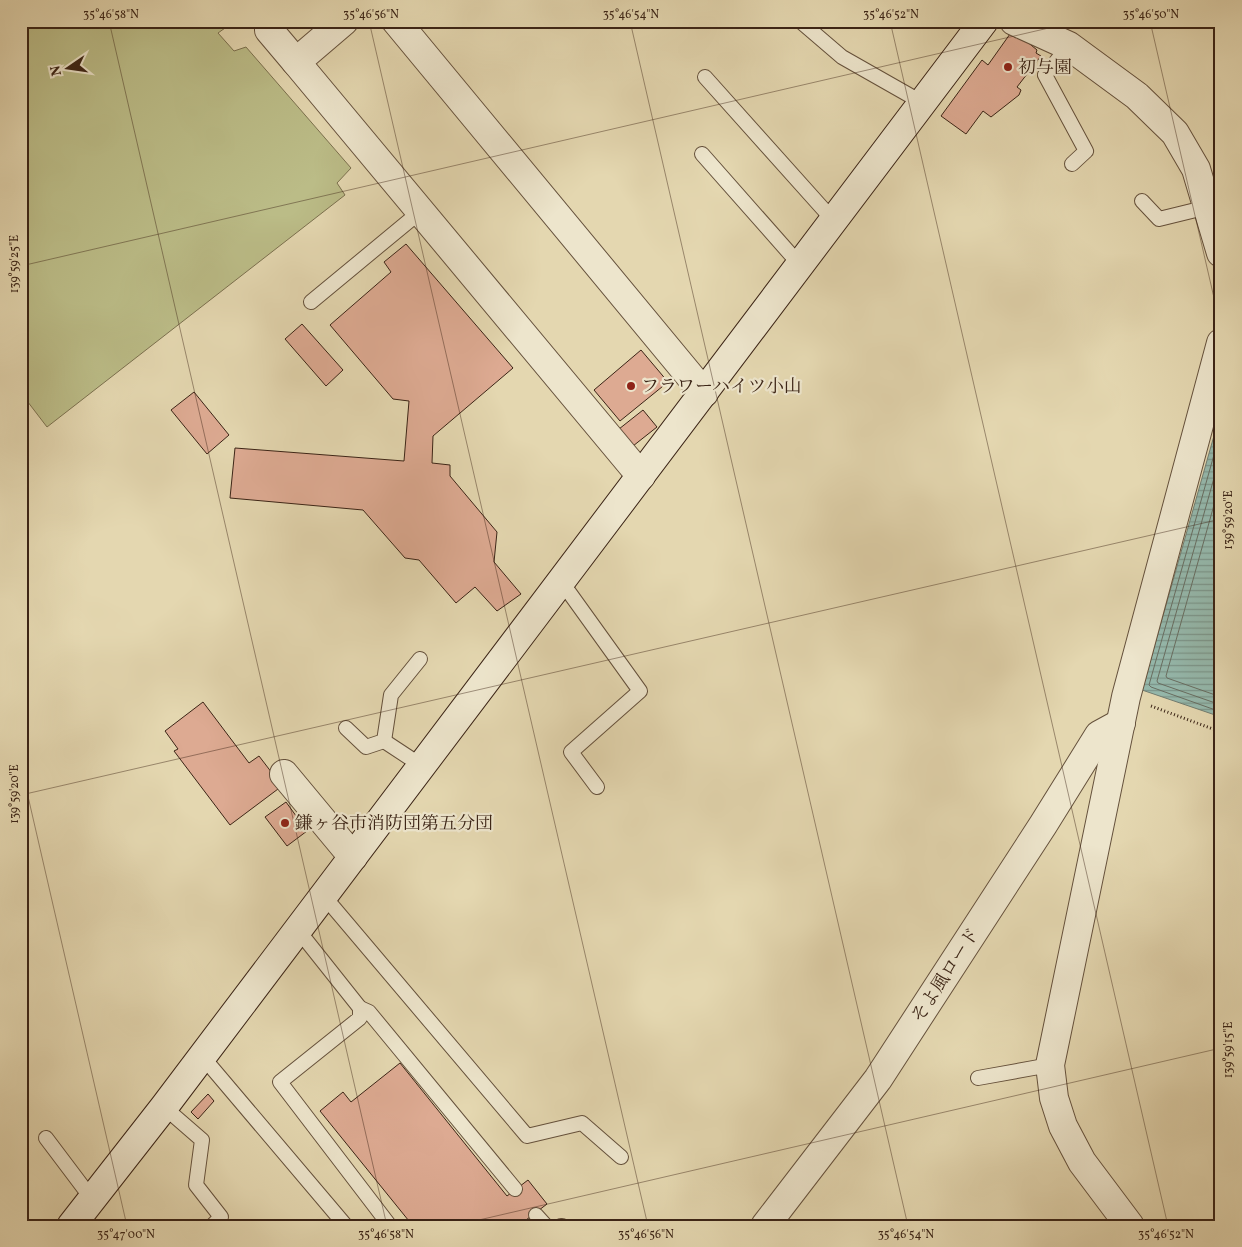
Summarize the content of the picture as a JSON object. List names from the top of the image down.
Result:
{
  "streets": {
    "street": ["そよ風ロード"]
  },
  "places": ["初与園", "フラワーハイツ小山", "鎌ヶ谷市消防団第五分団"],
  "north": "left",
  "coordinates": [
    "35°46'58\"N",
    "35°46'56\"N",
    "35°46'54\"N",
    "35°46'52\"N",
    "35°46'50\"N",
    "139°59'25\"E",
    "139°59'20\"E",
    "139°59'15\"E",
    "35°47'00\"N"
  ]
}
